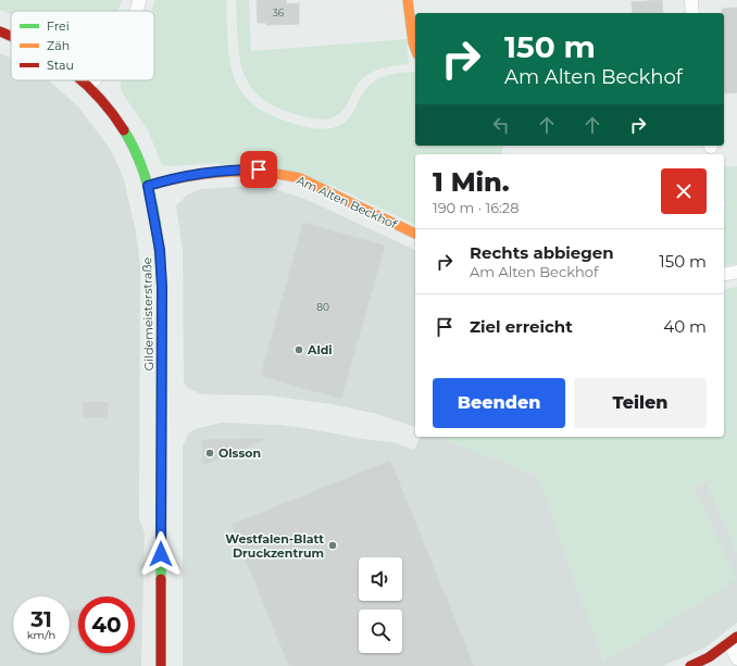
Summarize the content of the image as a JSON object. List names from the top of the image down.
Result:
{
  "streets": {
    "street": ["Am Alten Beckhof", "Gildemeisterstraße"]
  },
  "crossings": [
    ["Am Alten Beckhof", "Gildemeisterstraße"]
  ],
  "places": ["Aldi", "Olsson", "Westfalen-Blatt Druckzentrum"],
  "house_numbers": ["36", "80"],
  "legend": ["Frei", "Zäh", "Stau"],
  "page": {
    "turn": ["150 m", "Am Alten Beckhof"],
    "heading": ["1 Min.", "190 m · 16:28"],
    "list": [
      {
        "name": "Rechts abbiegen",
        "note": "Am Alten Beckhof",
        "value": "150 m"
      },
      {
        "name": "Ziel erreicht",
        "value": "40 m"
      }
    ],
    "buttons": ["Beenden", "Teilen"],
    "speed": "31 km/h",
    "limit": "40"
  }
}
